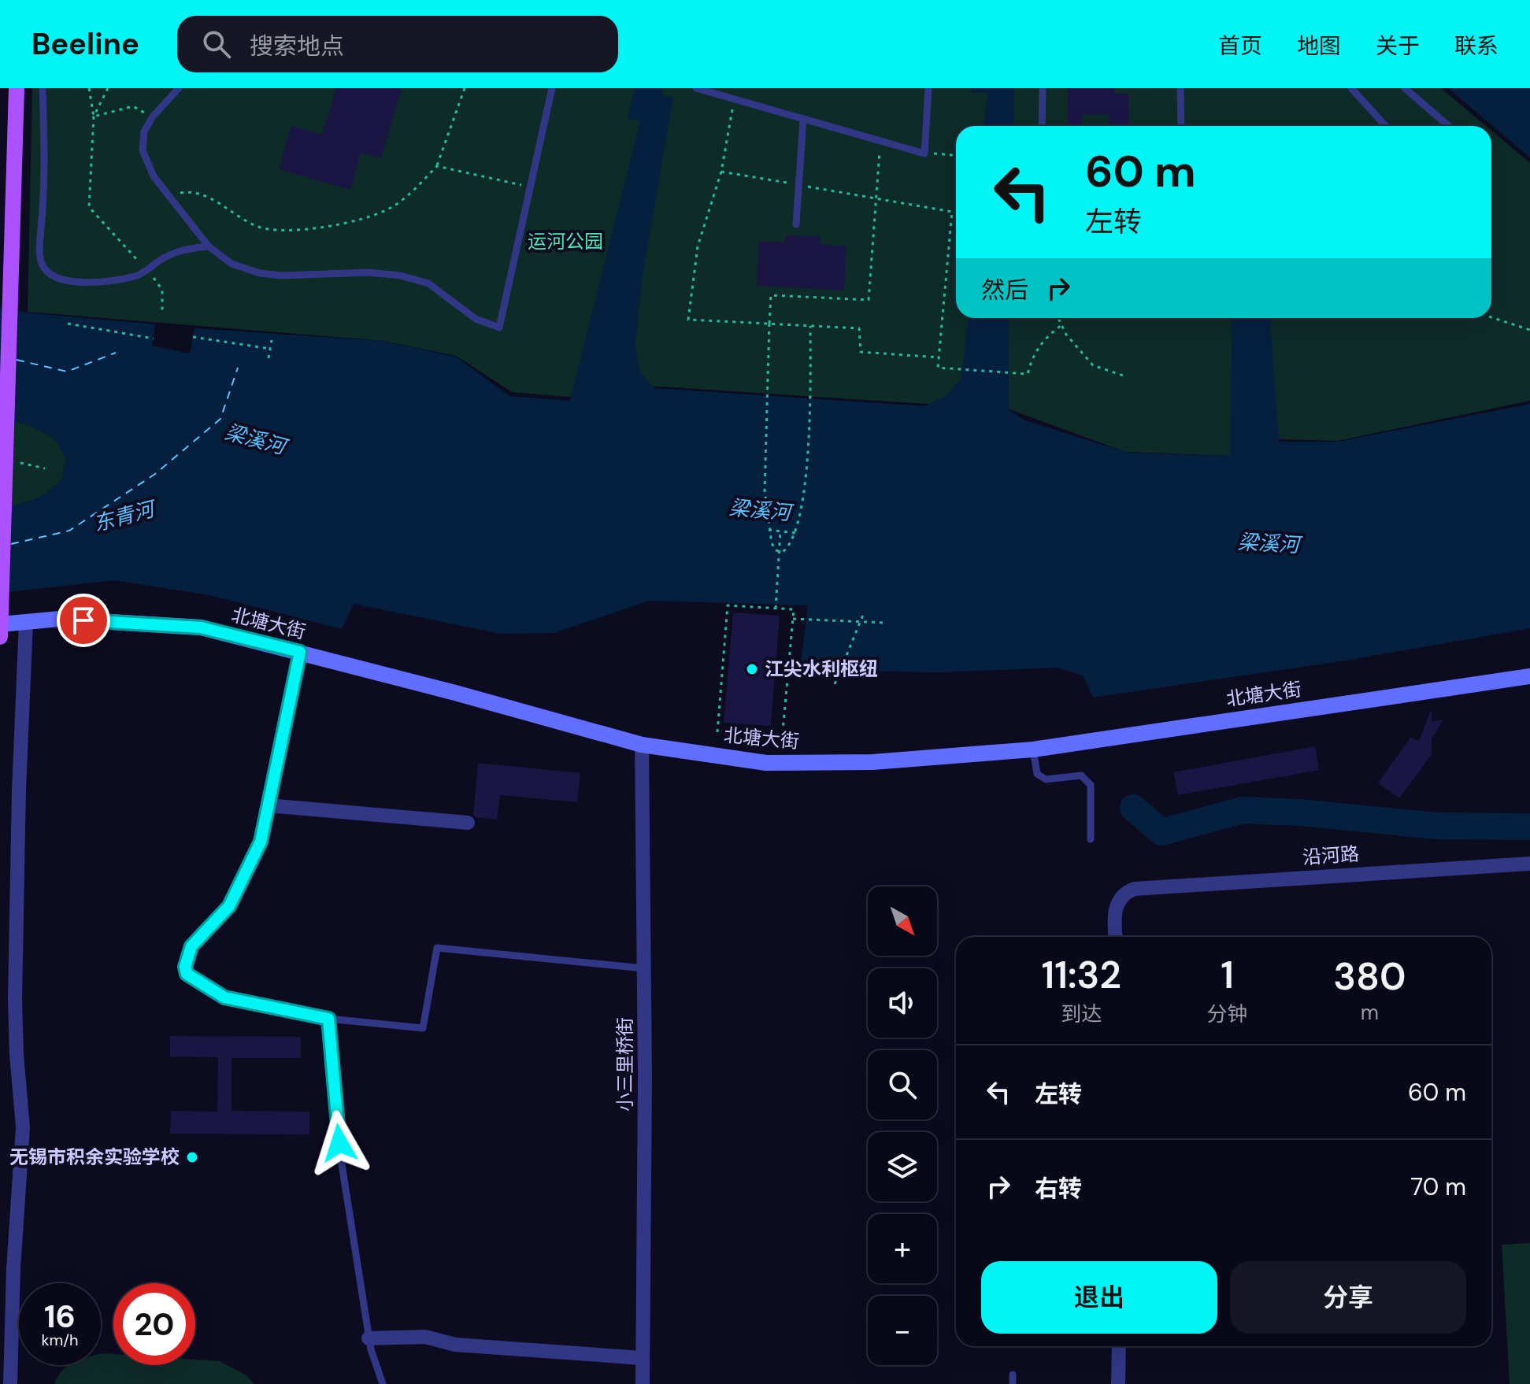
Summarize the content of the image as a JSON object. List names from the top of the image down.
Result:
{
  "streets": {
    "main road": ["北塘大街"],
    "street": ["沿河路", "小三里桥街"]
  },
  "crossings": [
    ["北塘大街", "小三里桥街"]
  ],
  "water": ["梁溪河", "东青河"],
  "parks": ["运河公园"],
  "places": ["江尖水利枢纽", "无锡市积余实验学校"],
  "north": "bottom right",
  "page": {
    "header": "Beeline",
    "search": "搜索地点",
    "nav": [
      "首页",
      "地图",
      "关于",
      "联系"
    ],
    "turn": ["60 m", "左转"],
    "then": "然后",
    "map_buttons": ["+", "−"],
    "eta": [
      "11:32",
      "到达",
      "1",
      "分钟",
      "380",
      "m"
    ],
    "list": [
      {
        "name": "左转",
        "value": "60 m"
      },
      {
        "name": "右转",
        "value": "70 m"
      }
    ],
    "buttons": ["退出", "分享"],
    "speed": "16 km/h",
    "limit": "20"
  }
}
